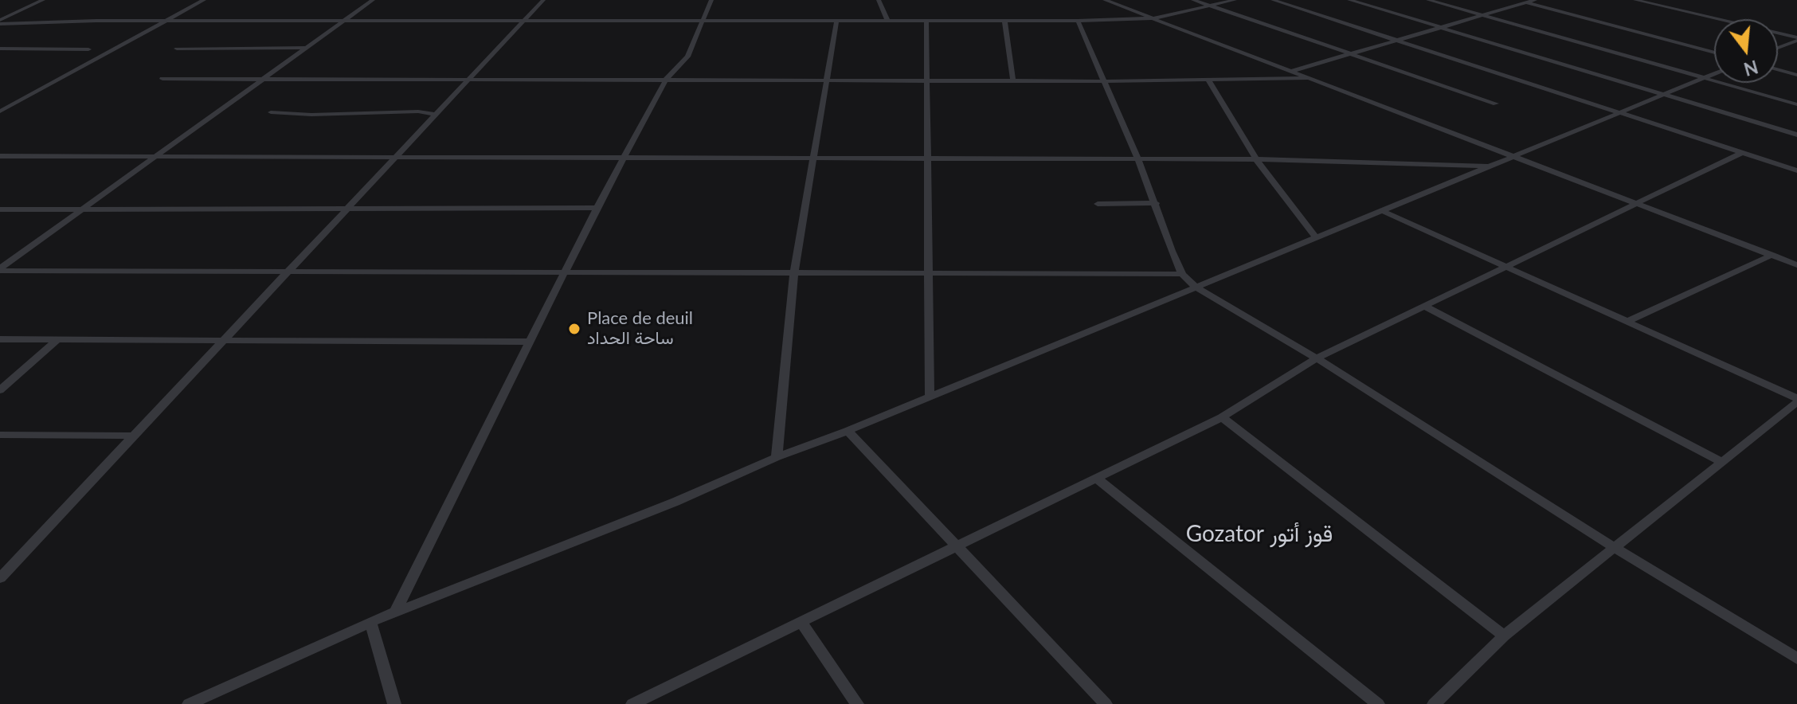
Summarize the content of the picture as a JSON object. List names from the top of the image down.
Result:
{
  "districts": ["Gozator قوز أتور"],
  "places": ["Place de deuil ساحة الحداد"],
  "north": "bottom"
}
